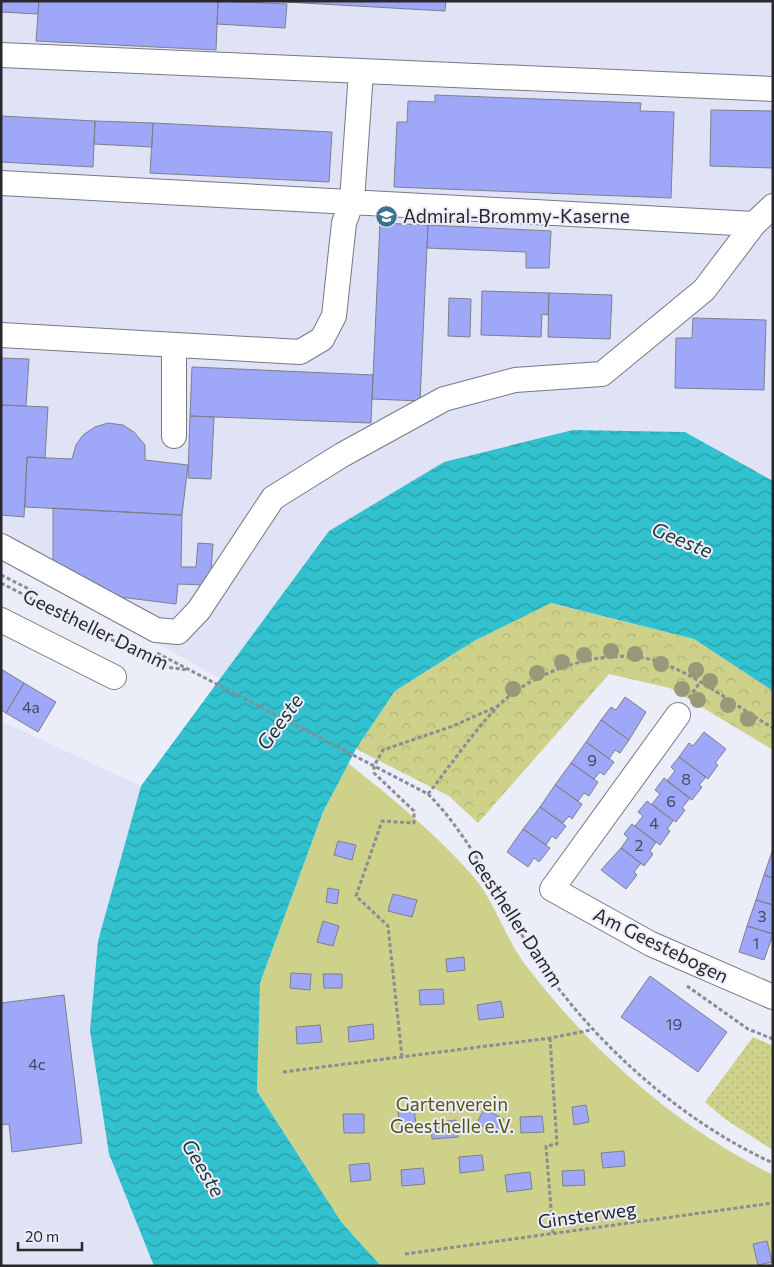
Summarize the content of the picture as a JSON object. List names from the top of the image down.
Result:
{
  "streets": {
    "street": ["Geestheller Damm", "Am Geestebogen"],
    "path": ["Ginsterweg"]
  },
  "water": ["Geeste"],
  "parks": ["Gartenverein Geesthelle e.V."],
  "places": {
    "school or university": ["Admiral-Brommy-Kaserne"]
  },
  "house_numbers": [
    "4a",
    "9",
    "8",
    "6",
    "4",
    "2",
    "3",
    "1",
    "19",
    "4c"
  ],
  "scale_bar": "20 m"
}
